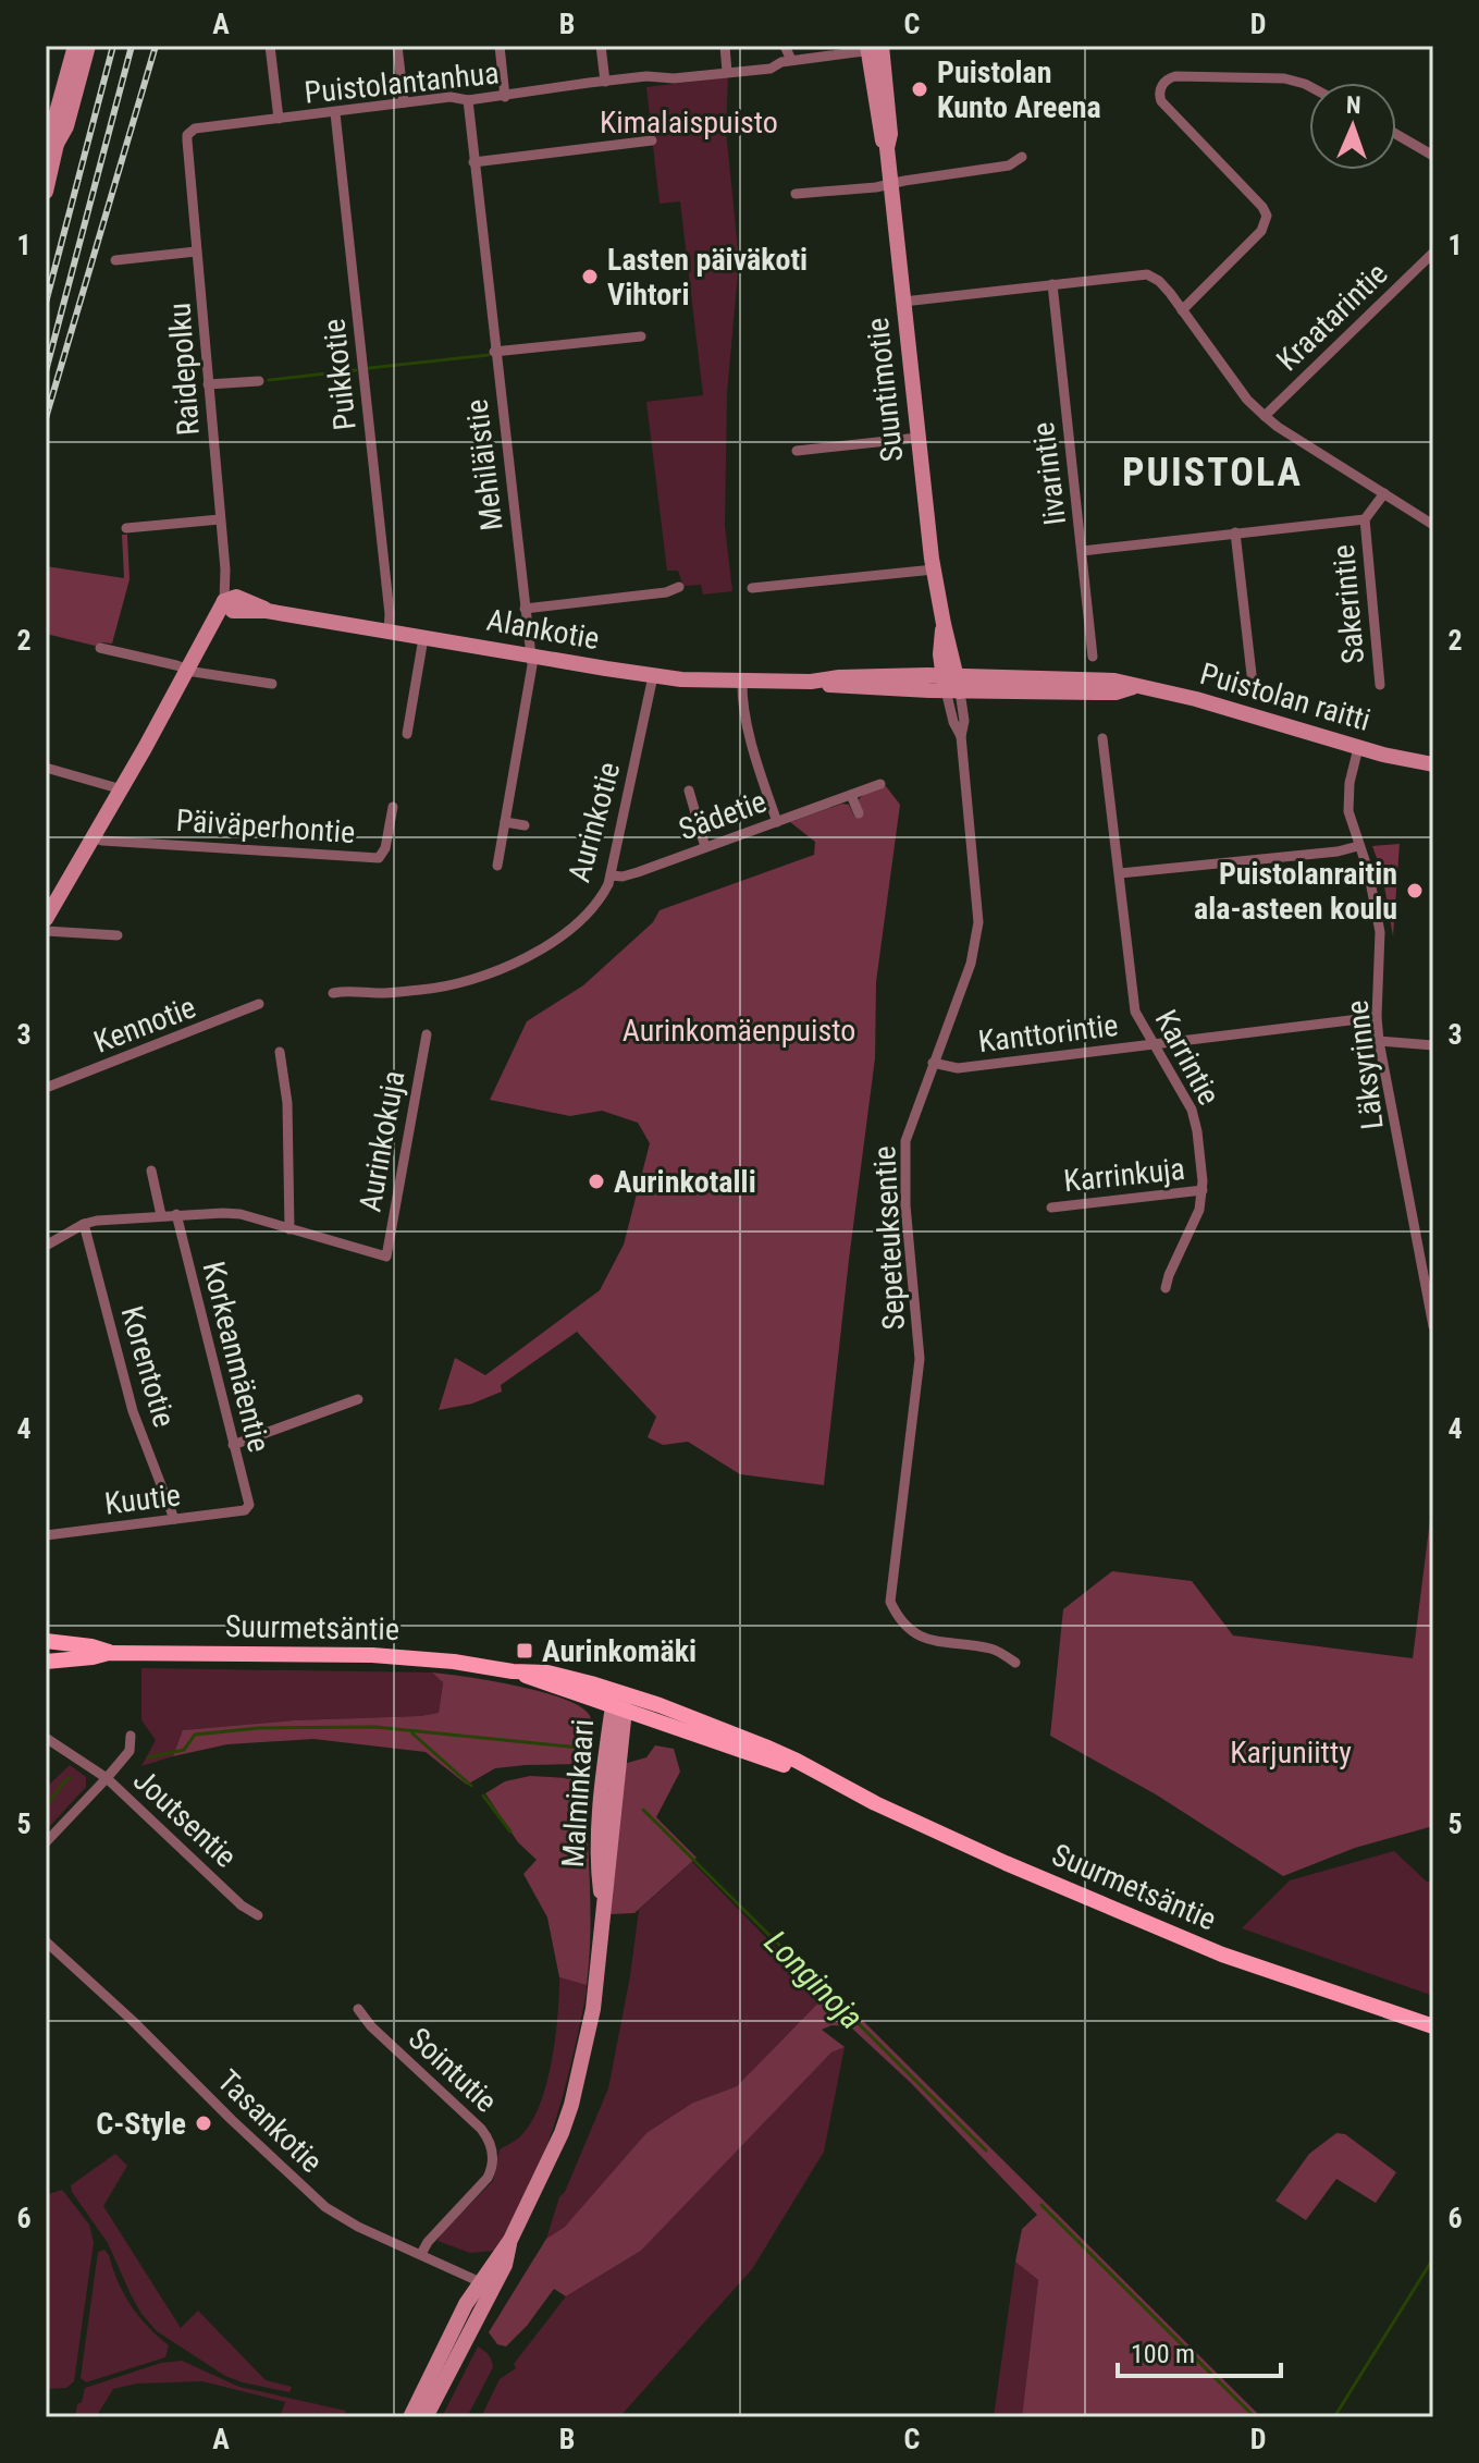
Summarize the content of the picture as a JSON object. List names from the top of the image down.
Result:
{
  "streets": {
    "main road": [
      "Suuntimotie",
      "Alankotie",
      "Puistolan raitti",
      "Suurmetsäntie",
      "Malminkaari"
    ],
    "street": [
      "Puistolantanhua",
      "Kraatarintie",
      "Raidepolku",
      "Puikkotie",
      "Mehiläistie",
      "Iivarintie",
      "Sakerintie",
      "Sädetie",
      "Aurinkotie",
      "Päiväperhontie",
      "Kennotie",
      "Kanttorintie",
      "Karrintie",
      "Läksyrinne",
      "Aurinkokuja",
      "Karrinkuja",
      "Sepeteuksentie",
      "Korkeanmäentie",
      "Korentotie",
      "Kuutie",
      "Joutsentie",
      "Sointutie",
      "Tasankotie"
    ]
  },
  "crossings": [
    ["Puistolantanhua", "Raidepolku"],
    ["Puistolantanhua", "Puikkotie"],
    ["Puistolantanhua", "Suuntimotie"],
    ["Puistolantanhua", "Mehiläistie"],
    ["Raidepolku", "Alankotie"],
    ["Puikkotie", "Alankotie"],
    ["Suuntimotie", "Alankotie"],
    ["Suuntimotie", "Puistolan raitti"],
    ["Suuntimotie", "Sepeteuksentie"],
    ["Mehiläistie", "Alankotie"],
    ["Alankotie", "Puistolan raitti"],
    ["Alankotie", "Aurinkotie"],
    ["Alankotie", "Sepeteuksentie"],
    ["Puistolan raitti", "Läksyrinne"],
    ["Puistolan raitti", "Sepeteuksentie"],
    ["Sädetie", "Aurinkotie"],
    ["Kanttorintie", "Karrintie"],
    ["Kanttorintie", "Läksyrinne"],
    ["Kanttorintie", "Sepeteuksentie"],
    ["Karrintie", "Karrinkuja"],
    ["Korkeanmäentie", "Kuutie"],
    ["Korentotie", "Kuutie"],
    ["Suurmetsäntie", "Malminkaari"],
    ["Malminkaari", "Tasankotie"],
    ["Sointutie", "Tasankotie"]
  ],
  "districts": ["PUISTOLA"],
  "water": ["Longinoja"],
  "parks": ["Kimalaispuisto", "Aurinkomäenpuisto", "Karjuniitty"],
  "places": {
    "other": [
      "Puistolan Kunto Areena",
      "Lasten päiväkoti Vihtori",
      "Puistolanraitin ala-asteen koulu",
      "Aurinkotalli",
      "C-Style"
    ],
    "transit": ["Aurinkomäki"]
  },
  "scale_bar": "100 m",
  "north": "top",
  "grid": {
    "columns": [
      "A",
      "B",
      "C",
      "D"
    ],
    "rows": [
      "1",
      "2",
      "3",
      "4",
      "5",
      "6"
    ]
  }
}
